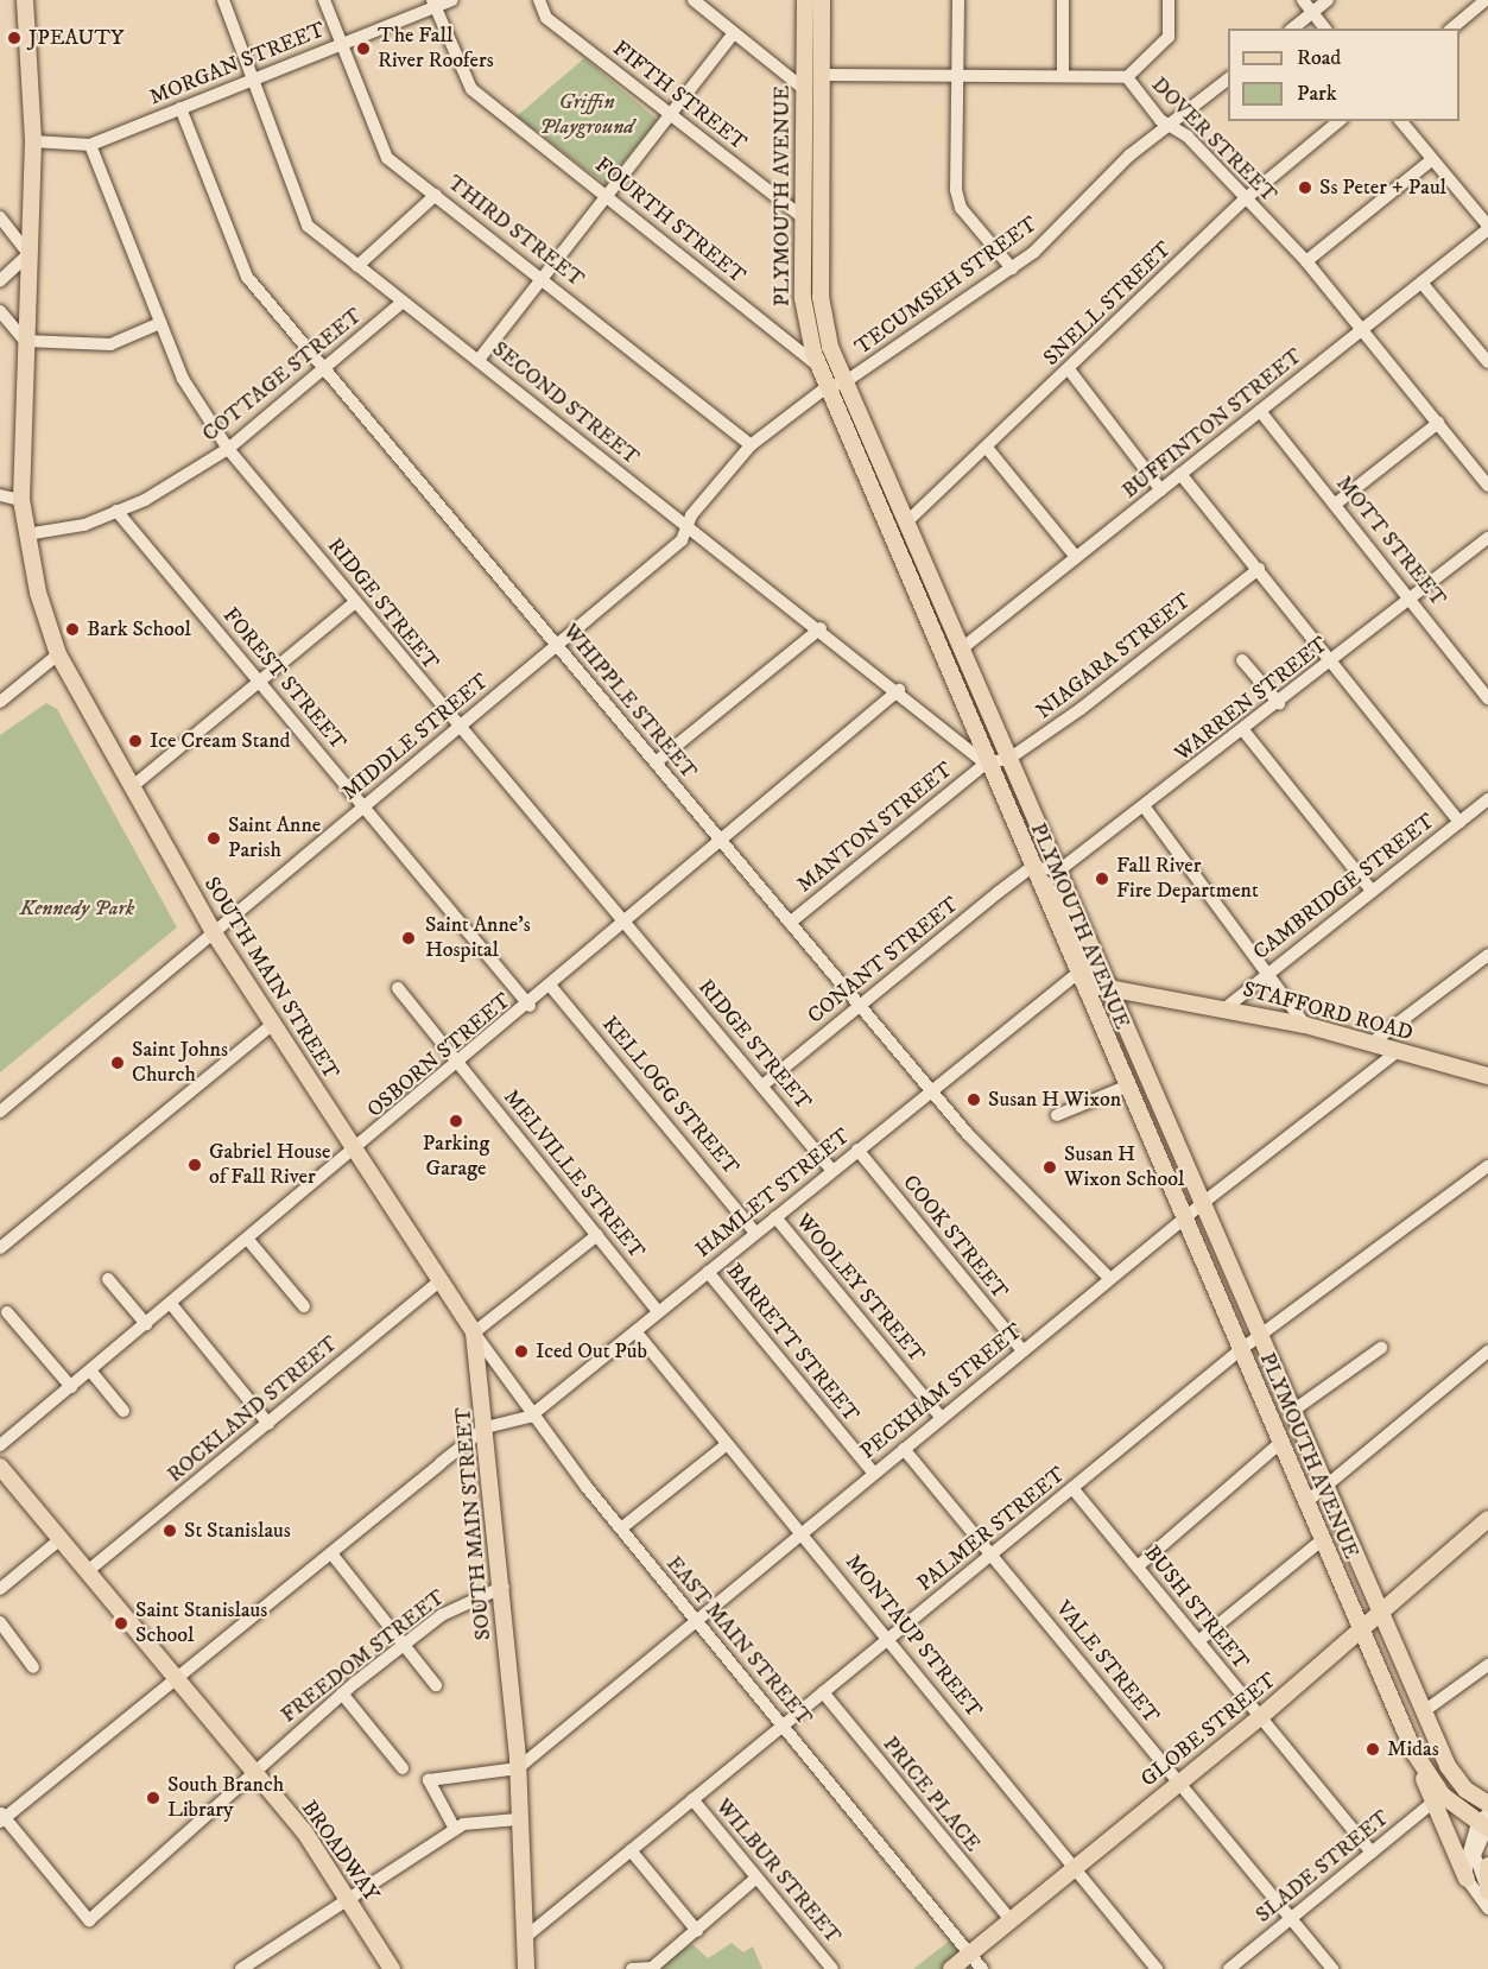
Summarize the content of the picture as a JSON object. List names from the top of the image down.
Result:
{
  "streets": {
    "main road": [
      "PLYMOUTH AVENUE",
      "SOUTH MAIN STREET",
      "STAFFORD ROAD",
      "GLOBE STREET",
      "BROADWAY"
    ],
    "street": [
      "MORGAN STREET",
      "FIFTH STREET",
      "DOVER STREET",
      "FOURTH STREET",
      "THIRD STREET",
      "TECUMSEH STREET",
      "SNELL STREET",
      "COTTAGE STREET",
      "SECOND STREET",
      "BUFFINTON STREET",
      "MOTT STREET",
      "RIDGE STREET",
      "NIAGARA STREET",
      "FOREST STREET",
      "WARREN STREET",
      "WHIPPLE STREET",
      "MIDDLE STREET",
      "MANTON STREET",
      "CAMBRIDGE STREET",
      "CONANT STREET",
      "OSBORN STREET",
      "KELLOGG STREET",
      "MELVILLE STREET",
      "HAMLET STREET",
      "COOK STREET",
      "WOOLEY STREET",
      "BARRETT STREET",
      "PECKHAM STREET",
      "ROCKLAND STREET",
      "PALMER STREET",
      "BUSH STREET",
      "MONTAUP STREET",
      "EAST MAIN STREET",
      "FREEDOM STREET",
      "VALE STREET",
      "PRICE PLACE",
      "SLADE STREET",
      "WILBUR STREET"
    ]
  },
  "crossings": [
    ["MORGAN STREET", "FOURTH STREET"],
    ["MORGAN STREET", "THIRD STREET"],
    ["MORGAN STREET", "SECOND STREET"],
    ["MORGAN STREET", "RIDGE STREET"],
    ["MORGAN STREET", "WHIPPLE STREET"],
    ["MORGAN STREET", "SOUTH MAIN STREET"],
    ["FIFTH STREET", "PLYMOUTH AVENUE"],
    ["DOVER STREET", "PLYMOUTH AVENUE"],
    ["DOVER STREET", "TECUMSEH STREET"],
    ["DOVER STREET", "SNELL STREET"],
    ["DOVER STREET", "BUFFINTON STREET"],
    ["PLYMOUTH AVENUE", "FOURTH STREET"],
    ["PLYMOUTH AVENUE", "TECUMSEH STREET"],
    ["PLYMOUTH AVENUE", "SNELL STREET"],
    ["PLYMOUTH AVENUE", "SECOND STREET"],
    ["PLYMOUTH AVENUE", "BUFFINTON STREET"],
    ["PLYMOUTH AVENUE", "NIAGARA STREET"],
    ["PLYMOUTH AVENUE", "WARREN STREET"],
    ["PLYMOUTH AVENUE", "MIDDLE STREET"],
    ["PLYMOUTH AVENUE", "MANTON STREET"],
    ["PLYMOUTH AVENUE", "CONANT STREET"],
    ["PLYMOUTH AVENUE", "STAFFORD ROAD"],
    ["PLYMOUTH AVENUE", "HAMLET STREET"],
    ["PLYMOUTH AVENUE", "PECKHAM STREET"],
    ["PLYMOUTH AVENUE", "PALMER STREET"],
    ["PLYMOUTH AVENUE", "GLOBE STREET"],
    ["PLYMOUTH AVENUE", "SLADE STREET"],
    ["THIRD STREET", "MIDDLE STREET"],
    ["TECUMSEH STREET", "MIDDLE STREET"],
    ["COTTAGE STREET", "SECOND STREET"],
    ["COTTAGE STREET", "RIDGE STREET"],
    ["COTTAGE STREET", "FOREST STREET"],
    ["COTTAGE STREET", "WHIPPLE STREET"],
    ["COTTAGE STREET", "SOUTH MAIN STREET"],
    ["SECOND STREET", "NIAGARA STREET"],
    ["SECOND STREET", "MIDDLE STREET"],
    ["SECOND STREET", "MANTON STREET"],
    ["SECOND STREET", "OSBORN STREET"],
    ["BUFFINTON STREET", "MOTT STREET"],
    ["MOTT STREET", "WARREN STREET"],
    ["RIDGE STREET", "MIDDLE STREET"],
    ["RIDGE STREET", "CONANT STREET"],
    ["RIDGE STREET", "OSBORN STREET"],
    ["RIDGE STREET", "HAMLET STREET"],
    ["NIAGARA STREET", "MANTON STREET"],
    ["FOREST STREET", "MIDDLE STREET"],
    ["FOREST STREET", "OSBORN STREET"],
    ["WHIPPLE STREET", "MIDDLE STREET"],
    ["WHIPPLE STREET", "MANTON STREET"],
    ["WHIPPLE STREET", "CONANT STREET"],
    ["WHIPPLE STREET", "OSBORN STREET"],
    ["WHIPPLE STREET", "HAMLET STREET"],
    ["WHIPPLE STREET", "PECKHAM STREET"],
    ["MIDDLE STREET", "SOUTH MAIN STREET"],
    ["CAMBRIDGE STREET", "STAFFORD ROAD"],
    ["SOUTH MAIN STREET", "OSBORN STREET"],
    ["SOUTH MAIN STREET", "HAMLET STREET"],
    ["SOUTH MAIN STREET", "PECKHAM STREET"],
    ["SOUTH MAIN STREET", "ROCKLAND STREET"],
    ["SOUTH MAIN STREET", "PALMER STREET"],
    ["SOUTH MAIN STREET", "EAST MAIN STREET"],
    ["SOUTH MAIN STREET", "FREEDOM STREET"],
    ["STAFFORD ROAD", "PECKHAM STREET"],
    ["OSBORN STREET", "KELLOGG STREET"],
    ["OSBORN STREET", "MELVILLE STREET"],
    ["KELLOGG STREET", "HAMLET STREET"],
    ["MELVILLE STREET", "HAMLET STREET"],
    ["HAMLET STREET", "COOK STREET"],
    ["HAMLET STREET", "WOOLEY STREET"],
    ["HAMLET STREET", "BARRETT STREET"],
    ["HAMLET STREET", "MONTAUP STREET"],
    ["HAMLET STREET", "EAST MAIN STREET"],
    ["COOK STREET", "PECKHAM STREET"],
    ["WOOLEY STREET", "PECKHAM STREET"],
    ["BARRETT STREET", "PECKHAM STREET"],
    ["PECKHAM STREET", "MONTAUP STREET"],
    ["PECKHAM STREET", "EAST MAIN STREET"],
    ["PECKHAM STREET", "VALE STREET"],
    ["ROCKLAND STREET", "BROADWAY"],
    ["PALMER STREET", "BUSH STREET"],
    ["PALMER STREET", "MONTAUP STREET"],
    ["PALMER STREET", "EAST MAIN STREET"],
    ["PALMER STREET", "VALE STREET"],
    ["PALMER STREET", "PRICE PLACE"],
    ["PALMER STREET", "WILBUR STREET"],
    ["BUSH STREET", "GLOBE STREET"],
    ["BUSH STREET", "SLADE STREET"],
    ["MONTAUP STREET", "GLOBE STREET"],
    ["EAST MAIN STREET", "GLOBE STREET"],
    ["FREEDOM STREET", "BROADWAY"],
    ["VALE STREET", "GLOBE STREET"],
    ["VALE STREET", "SLADE STREET"],
    ["GLOBE STREET", "PRICE PLACE"]
  ],
  "parks": ["Griffin Playground", "Kennedy Park"],
  "places": [
    "JPEAUTY",
    "The Fall River Roofers",
    "Ss Peter + Paul",
    "Bark School",
    "Ice Cream Stand",
    "Saint Anne Parish",
    "Fall River Fire Department",
    "Saint Anne's Hospital",
    "Saint Johns Church",
    "Susan H Wixon",
    "Parking Garage",
    "Gabriel House of Fall River",
    "Susan H Wixon School",
    "Iced Out Pub",
    "St Stanislaus",
    "Saint Stanislaus School",
    "Midas",
    "South Branch Library"
  ],
  "legend": ["Road", "Park"]
}
